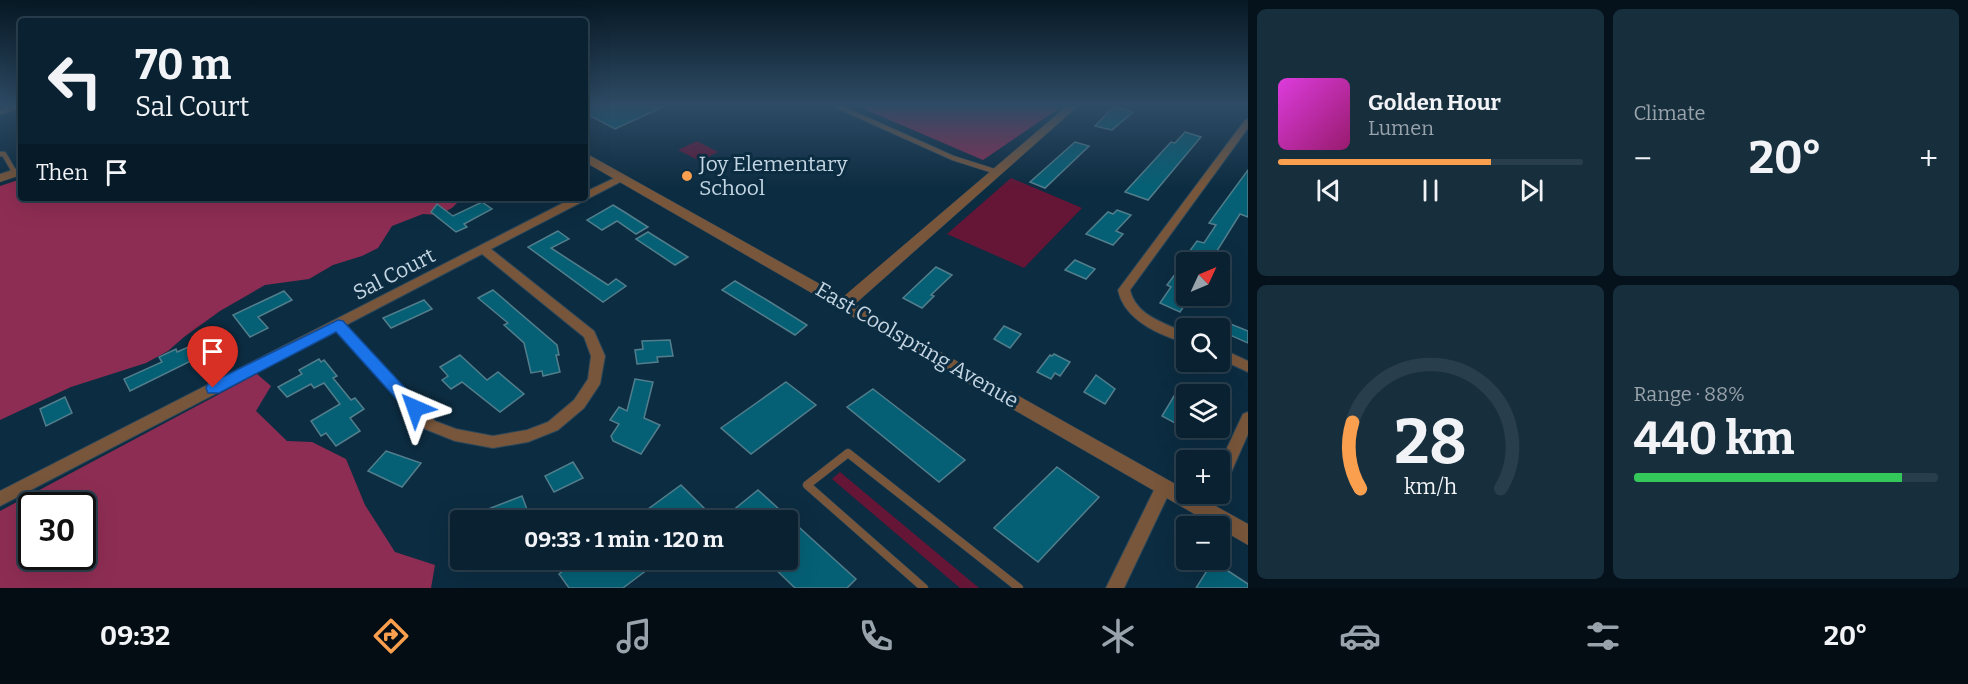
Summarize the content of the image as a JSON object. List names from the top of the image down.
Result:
{
  "streets": {
    "street": ["Sal Court", "East Coolspring Avenue"]
  },
  "crossings": [
    ["Sal Court", "East Coolspring Avenue"]
  ],
  "places": ["Joy Elementary School"],
  "north": "top right",
  "page": {
    "tile": [
      "Climate",
      ["Range · 88%", "440 km"]
    ],
    "turn": ["70 m", "Sal Court"],
    "song": ["Golden Hour", "Lumen"],
    "heat": ["−", "20°", "+"],
    "then": "Then",
    "map_buttons": ["+", "−"],
    "limit": "30",
    "trip": "09:33 · 1 min · 120 m",
    "tabs": ["09:32", "20°"],
    "gauge": ["28", "km/h"]
  }
}
